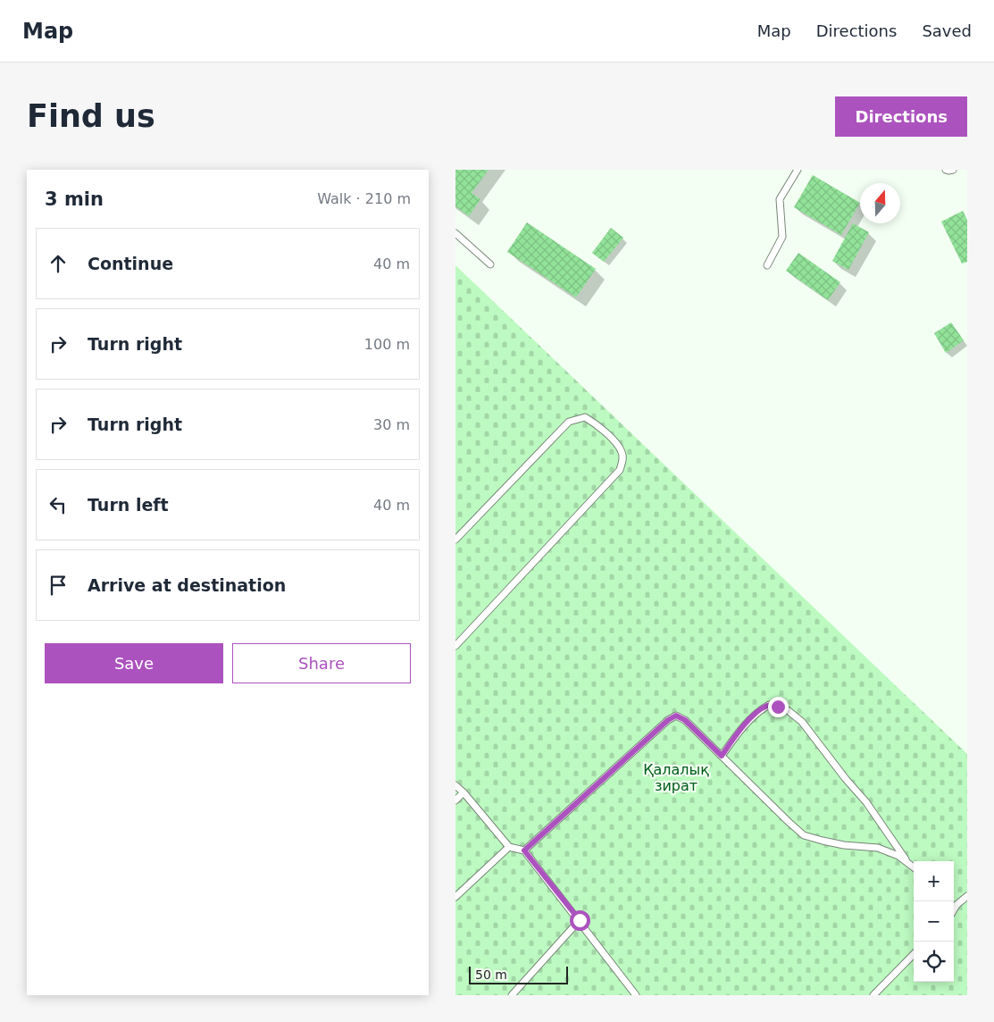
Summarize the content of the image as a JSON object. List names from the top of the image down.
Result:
{
  "parks": ["Қалалық зират"],
  "scale_bar": "50 m",
  "north": "top",
  "page": {
    "header": "Map",
    "nav": ["Map", "Directions", "Saved"],
    "buttons": [
      "Directions",
      ["Save", "Share"]
    ],
    "title": "Find us",
    "heading": ["3 min", "Walk · 210 m"],
    "list": [
      ["Continue", "40 m"],
      ["Turn right", "100 m"],
      ["Turn right", "30 m"],
      ["Turn left", "40 m"],
      "Arrive at destination"
    ],
    "map_buttons": ["+", "−"],
    "scale": "50 m"
  }
}
